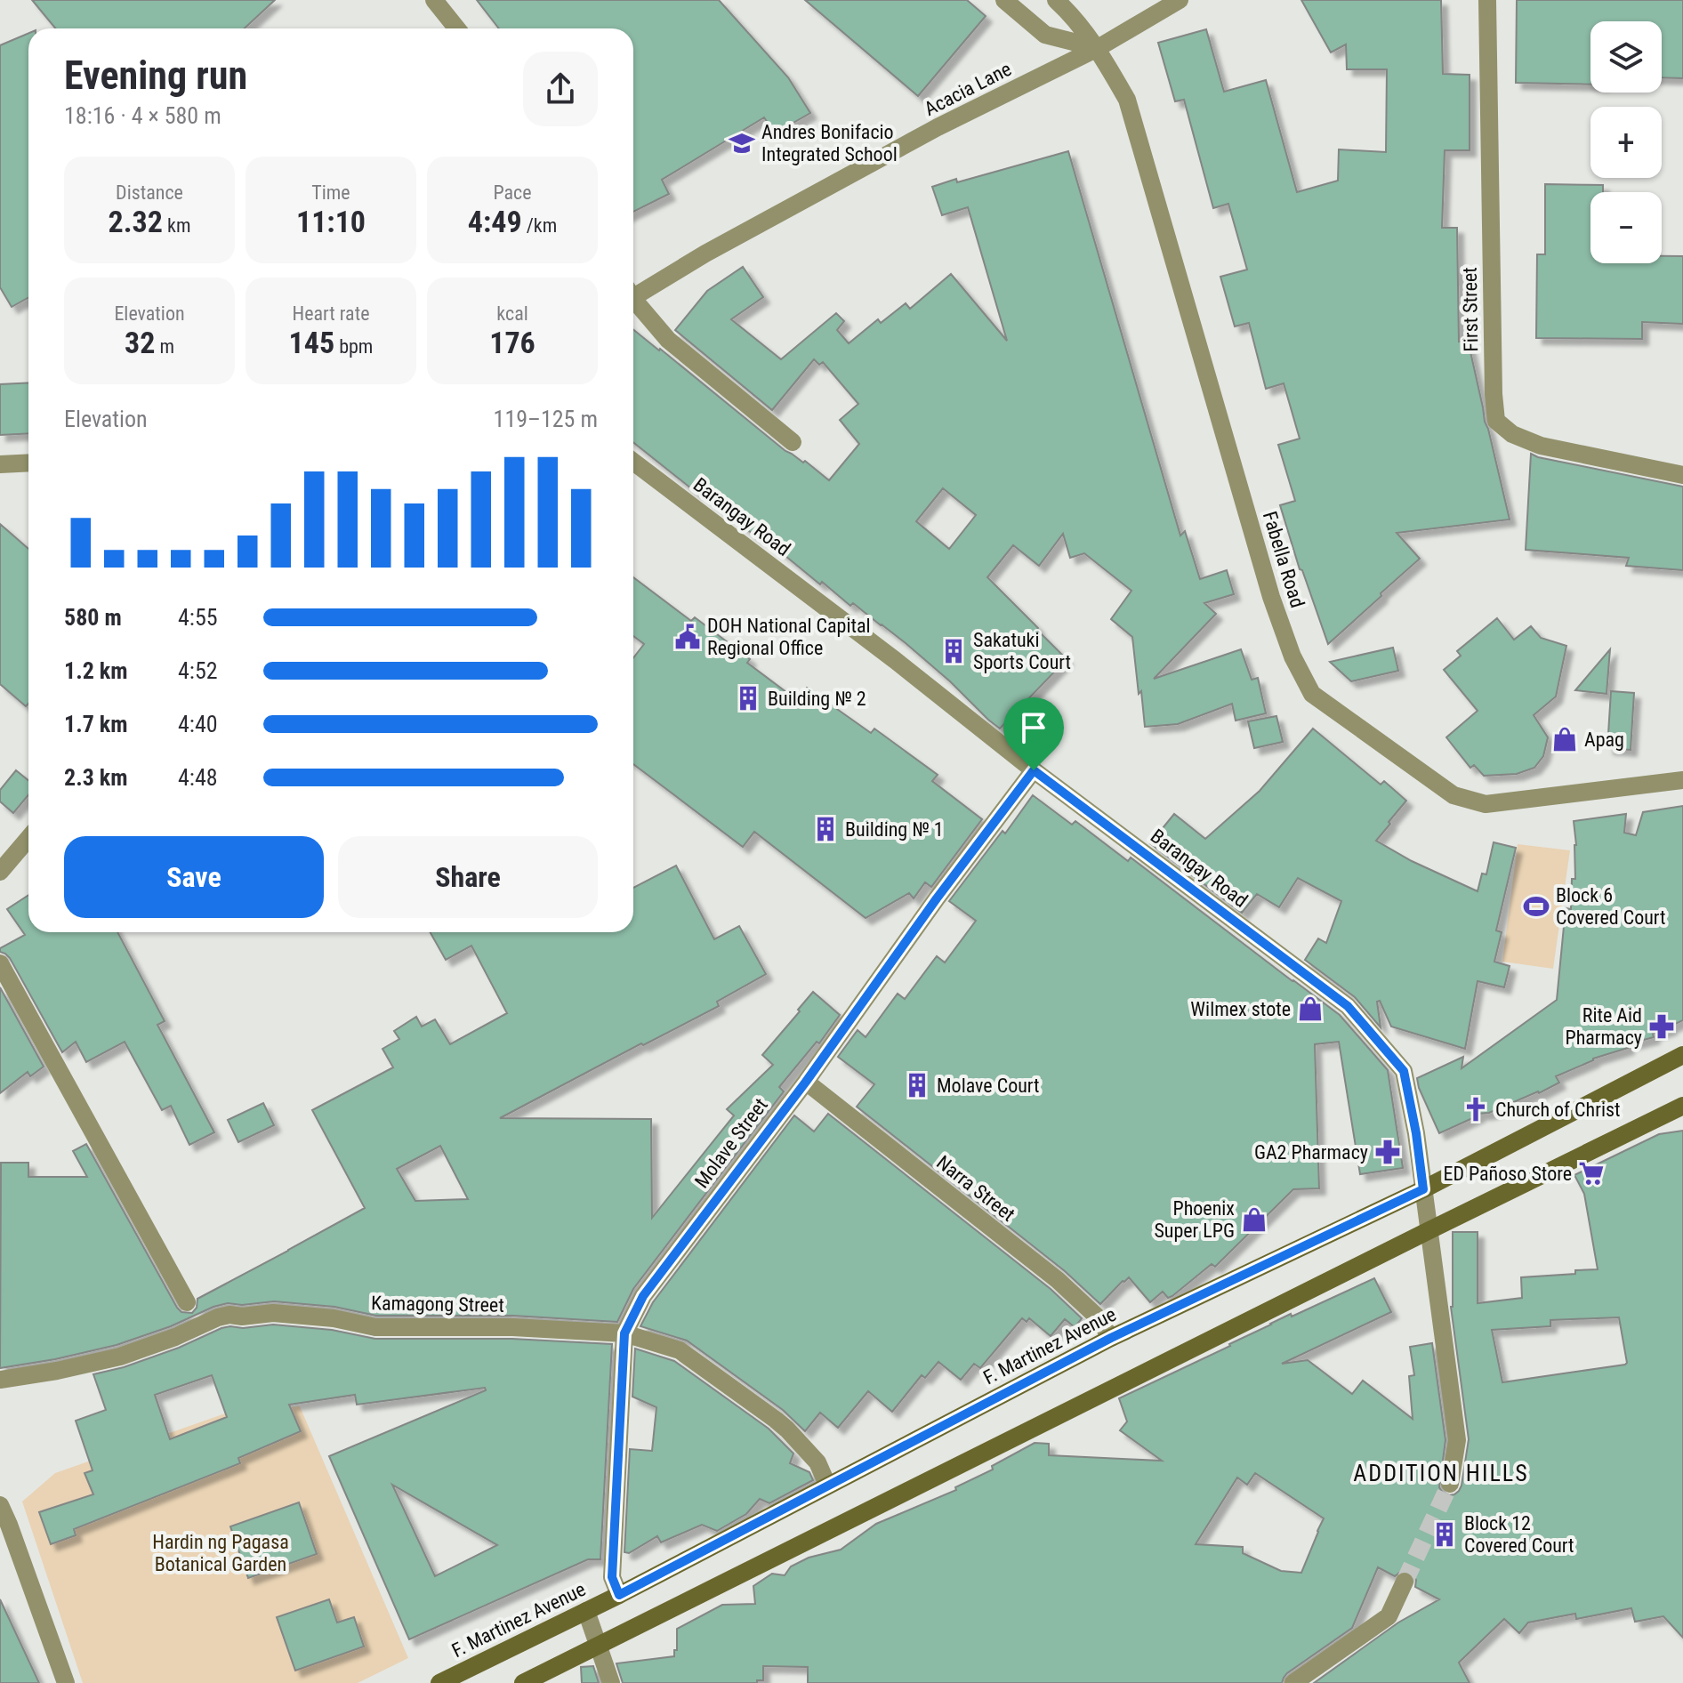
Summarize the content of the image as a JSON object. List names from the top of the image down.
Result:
{
  "streets": {
    "main road": ["F. Martinez Avenue"],
    "street": [
      "Acacia Lane",
      "First Street",
      "Barangay Road",
      "Fabella Road",
      "Molave Street",
      "Narra Street",
      "Kamagong Street"
    ]
  },
  "crossings": [
    ["Acacia Lane", "Fabella Road"],
    ["Barangay Road", "Molave Street"],
    ["Barangay Road", "F. Martinez Avenue"],
    ["Molave Street", "Narra Street"],
    ["Molave Street", "Kamagong Street"],
    ["Molave Street", "F. Martinez Avenue"],
    ["Narra Street", "F. Martinez Avenue"],
    ["Kamagong Street", "F. Martinez Avenue"]
  ],
  "districts": ["ADDITION HILLS"],
  "parks": ["Hardin ng Pagasa Botanical Garden"],
  "places": {
    "school or university": ["Andres Bonifacio Integrated School"],
    "public building": ["DOH National Capital Regional Office"],
    "building": [
      "Sakatuki Sports Court",
      "Building № 2",
      "Building № 1",
      "Molave Court",
      "Block 12 Covered Court"
    ],
    "shop": ["Apag", "Wilmex stote", "Phoenix Super LPG"],
    "sports": ["Block 6 Covered Court"],
    "pharmacy": ["Rite Aid Pharmacy", "GA2 Pharmacy"],
    "church": ["Church of Christ"],
    "supermarket": ["ED Pañoso Store"]
  },
  "page": {
    "map_buttons": ["+", "−"],
    "heading": ["Evening run", "18:16 · 4 × 580 m"],
    "stats": [
      ["Distance", "2.32 km"],
      ["Time", "11:10"],
      ["Pace", "4:49 /km"],
      ["Elevation", "32 m"],
      ["Heart rate", "145 bpm"],
      ["kcal", "176"]
    ],
    "chart": ["Elevation", "119–125 m"],
    "list": [
      {
        "name": "580 m",
        "note": "4:55"
      },
      {
        "name": "1.2 km",
        "note": "4:52"
      },
      {
        "name": "1.7 km",
        "note": "4:40"
      },
      {
        "name": "2.3 km",
        "note": "4:48"
      }
    ],
    "buttons": ["Save", "Share"]
  }
}
